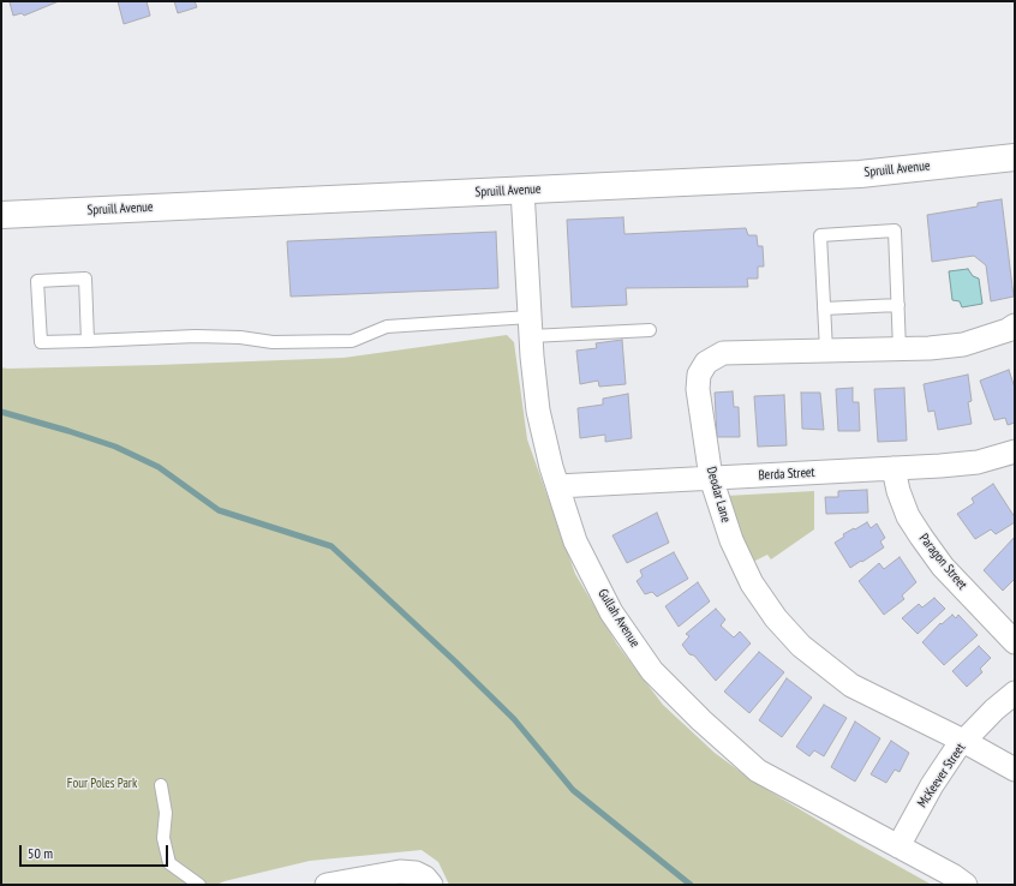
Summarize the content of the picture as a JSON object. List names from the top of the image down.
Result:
{
  "streets": {
    "street": [
      "Spruill Avenue",
      "Berda Street",
      "Deodar Lane",
      "Paragon Street",
      "Gullah Avenue",
      "McKeever Street"
    ]
  },
  "crossings": [
    ["Spruill Avenue", "Gullah Avenue"],
    ["Berda Street", "Deodar Lane"],
    ["Berda Street", "Paragon Street"],
    ["Berda Street", "Gullah Avenue"],
    ["Deodar Lane", "McKeever Street"],
    ["Gullah Avenue", "McKeever Street"]
  ],
  "parks": ["Four Poles Park"],
  "scale_bar": "50 m"
}
